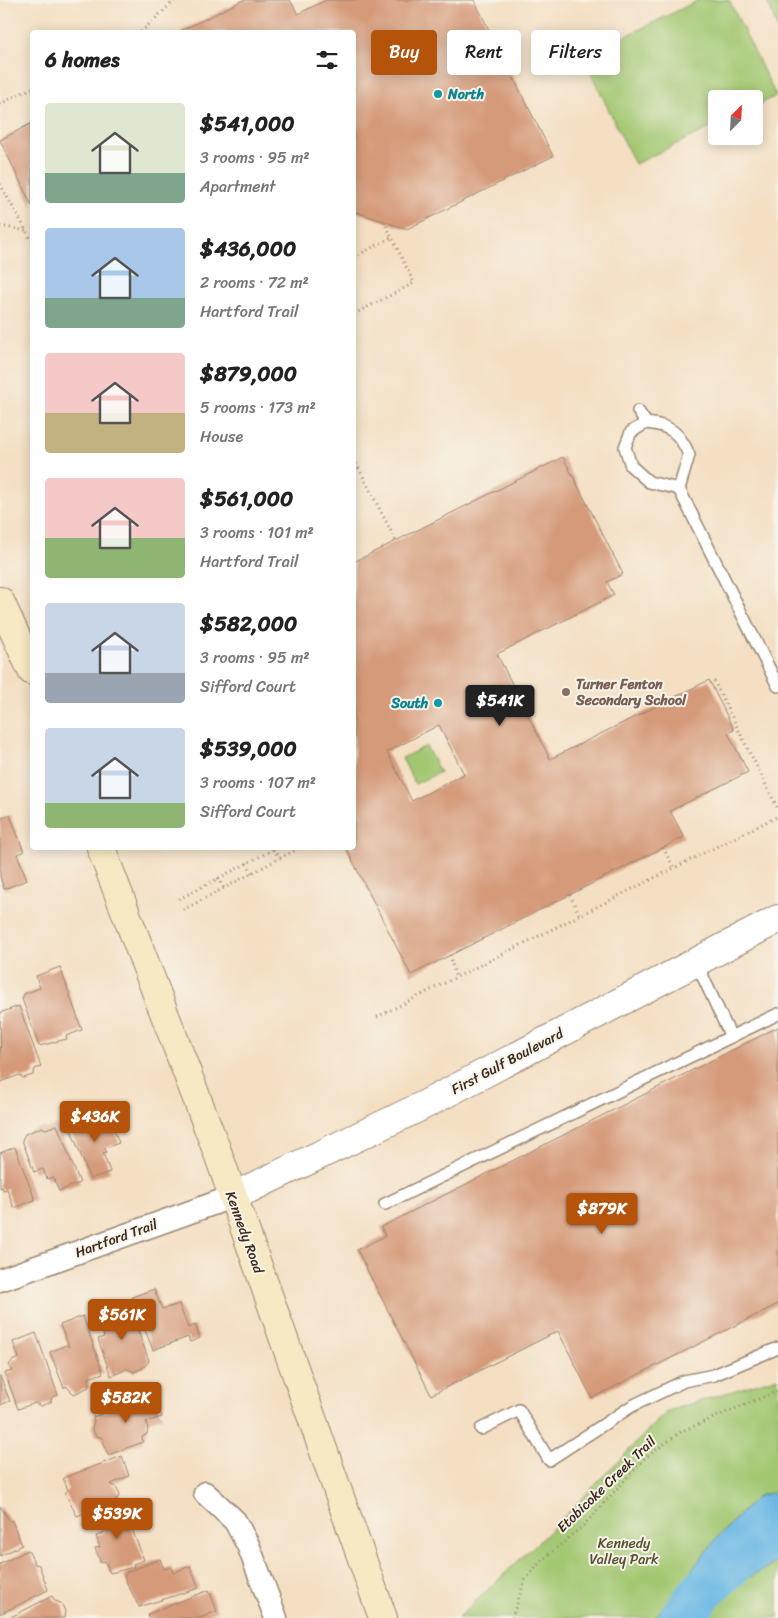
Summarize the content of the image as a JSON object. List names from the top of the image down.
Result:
{
  "streets": {
    "main road": ["Kennedy Road"],
    "street": ["First Gulf Boulevard", "Hartford Trail"],
    "path": ["Etobicoke Creek Trail"]
  },
  "crossings": [
    ["First Gulf Boulevard", "Kennedy Road"],
    ["First Gulf Boulevard", "Hartford Trail"],
    ["Kennedy Road", "Hartford Trail"]
  ],
  "parks": ["Kennedy Valley Park"],
  "places": ["North", "Turner Fenton Secondary School", "South"],
  "north": "top right",
  "page": {
    "chip": ["Buy", "Rent", "Filters"],
    "heading": "6 homes",
    "list": [
      {
        "name": "$541,000",
        "note": "3 rooms · 95 m² · Apartment"
      },
      {
        "name": "$436,000",
        "note": "2 rooms · 72 m² · Hartford Trail"
      },
      {
        "name": "$879,000",
        "note": "5 rooms · 173 m² · House"
      },
      {
        "name": "$561,000",
        "note": "3 rooms · 101 m² · Hartford Trail"
      },
      {
        "name": "$582,000",
        "note": "3 rooms · 95 m² · Sifford Court"
      },
      {
        "name": "$539,000",
        "note": "3 rooms · 107 m² · Sifford Court"
      }
    ],
    "price": [
      "$541K",
      "$436K",
      "$879K",
      "$561K",
      "$582K",
      "$539K"
    ]
  }
}
